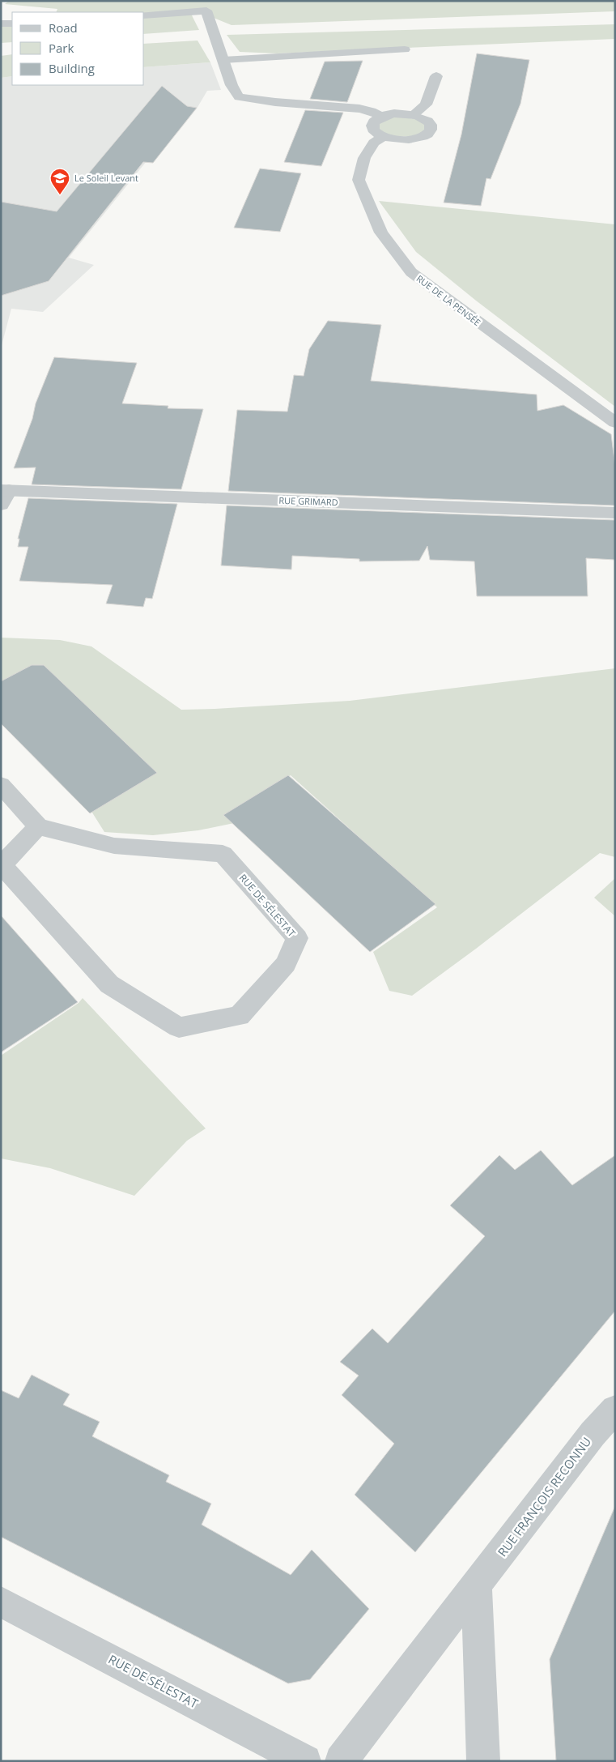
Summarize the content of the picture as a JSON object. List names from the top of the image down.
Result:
{
  "streets": {
    "street": [
      "RUE DE LA PENSÉE",
      "RUE GRIMARD",
      "RUE DE SÉLESTAT",
      "RUE FRANÇOIS RECONNU"
    ]
  },
  "places": {
    "school or university": ["Le Soleil Levant"]
  },
  "legend": ["Road", "Park", "Building"]
}
